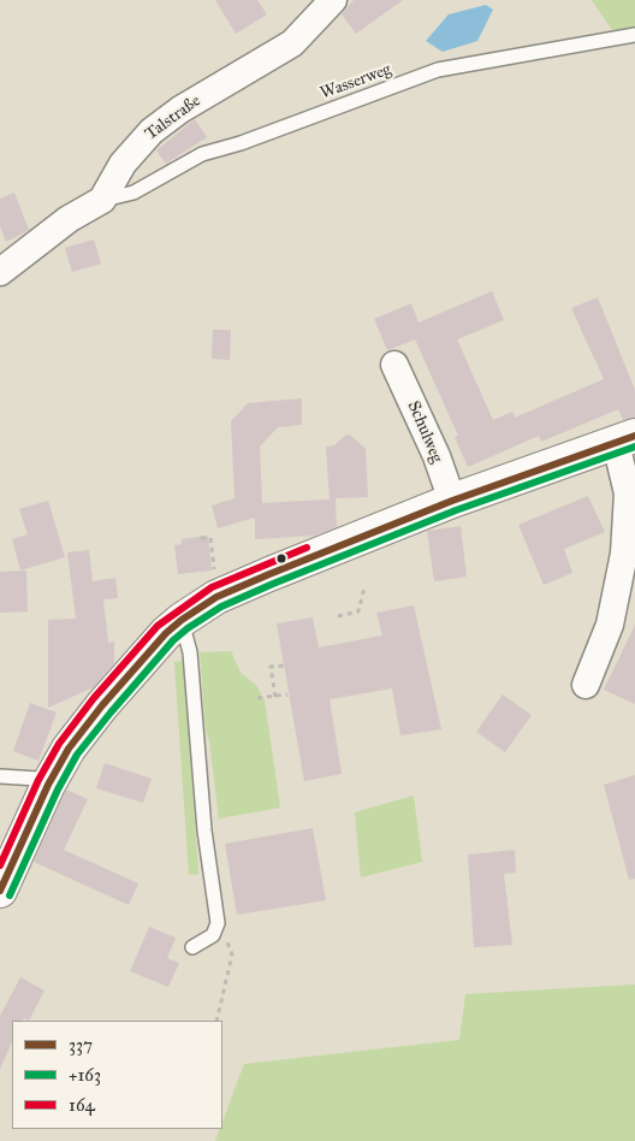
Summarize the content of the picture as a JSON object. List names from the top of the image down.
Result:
{
  "streets": {
    "street": ["Talstraße", "Schulweg"],
    "lane": ["Wasserweg"]
  },
  "crossings": [
    ["Wasserweg", "Talstraße"]
  ],
  "lines": ["transit line 337", "transit line +163", "transit line 164"],
  "legend": ["337", "+163", "164"]
}
